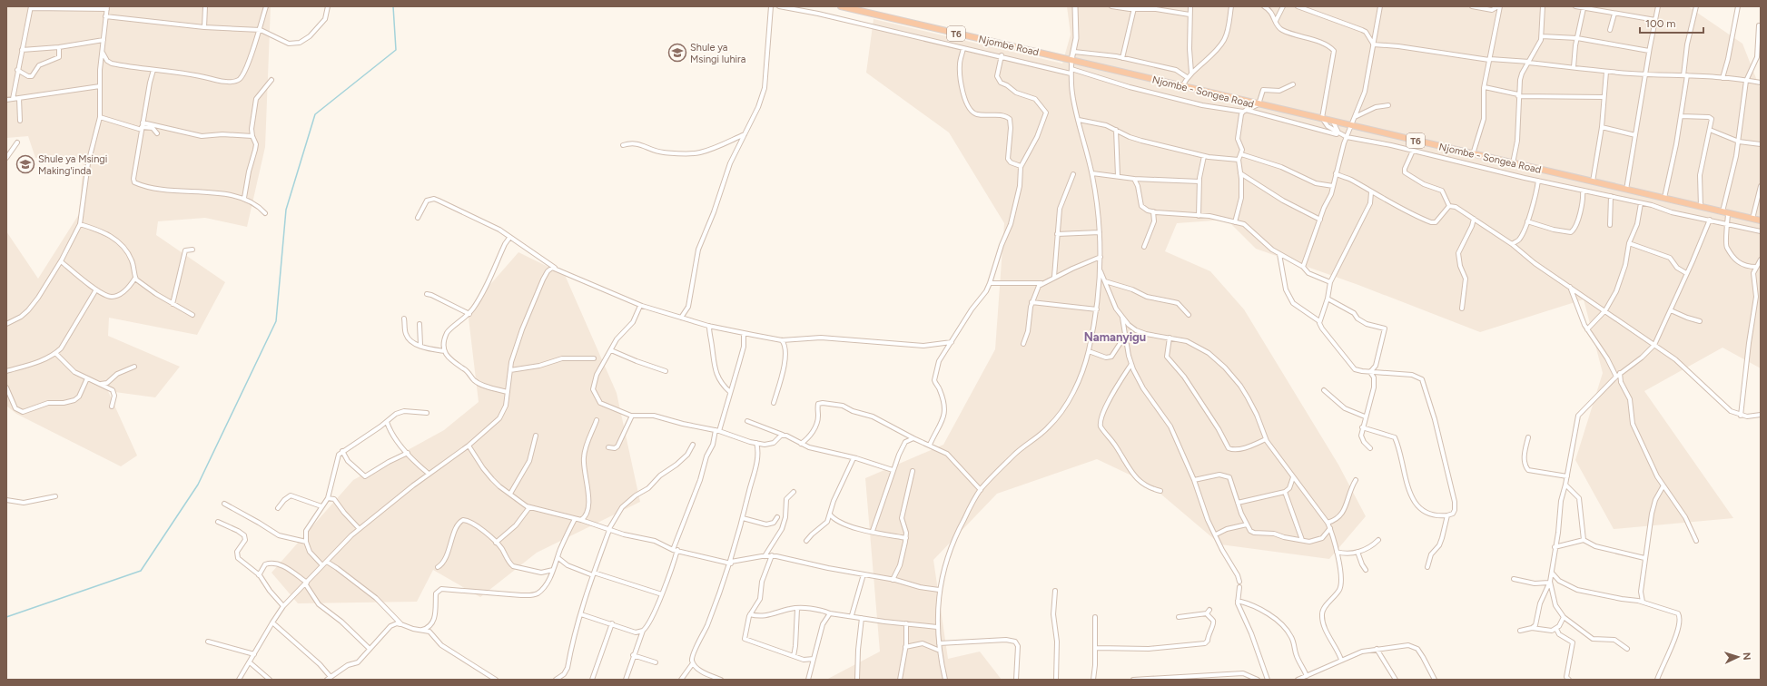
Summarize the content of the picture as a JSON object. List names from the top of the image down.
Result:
{
  "streets": {
    "highway": ["T6", "Njombe Road", "Njombe - Songea Road"]
  },
  "crossings": [
    ["Njombe Road", "Njombe - Songea Road"]
  ],
  "districts": ["Namanyigu"],
  "places": {
    "school or university": ["Shule ya Msingi luhira", "Shule ya Msingi Making'inda"]
  },
  "scale_bar": "100 m",
  "north": "right"
}
